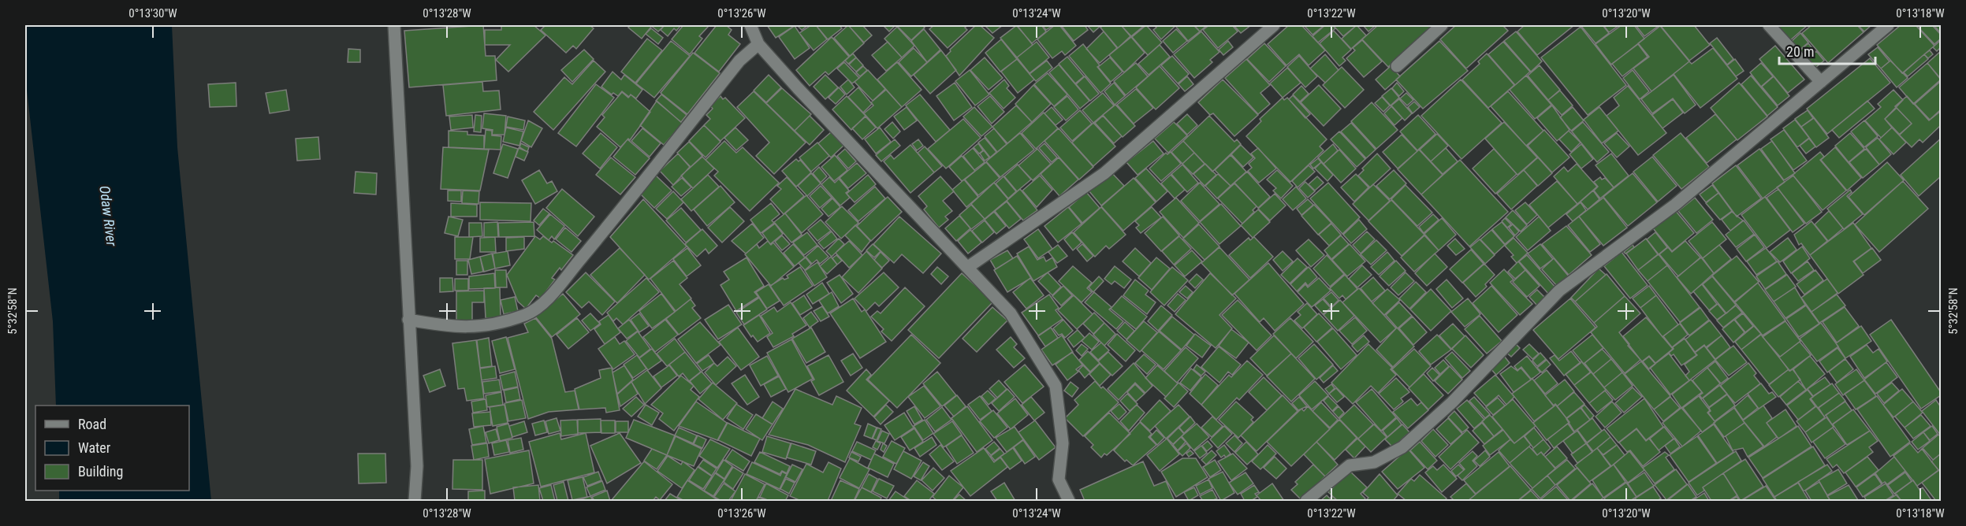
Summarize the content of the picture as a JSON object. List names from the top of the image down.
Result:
{
  "water": ["Odaw River"],
  "legend": ["Road", "Water", "Building"],
  "scale_bar": "20 m",
  "coordinates": [
    "0°13'30\"W",
    "0°13'28\"W",
    "0°13'26\"W",
    "0°13'24\"W",
    "0°13'22\"W",
    "0°13'20\"W",
    "0°13'18\"W",
    "5°32'58\"N"
  ]
}
